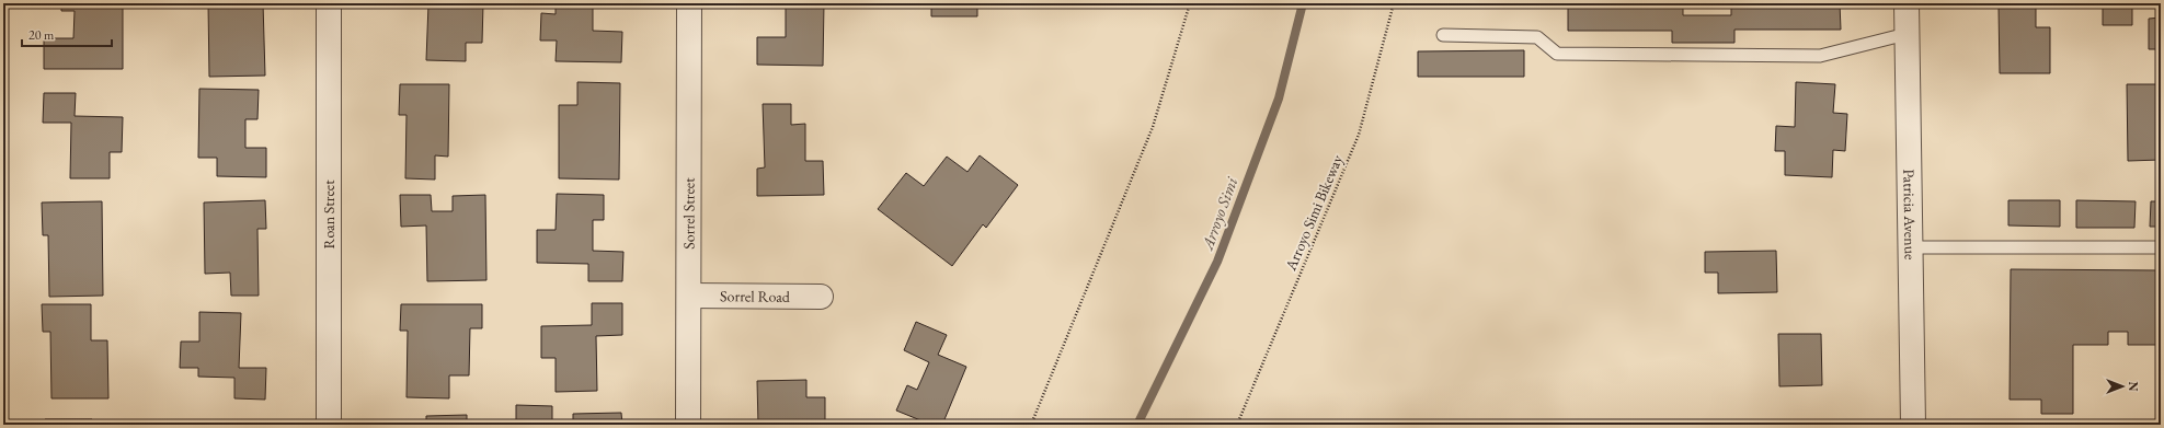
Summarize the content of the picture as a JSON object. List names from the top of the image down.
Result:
{
  "streets": {
    "street": [
      "Roan Street",
      "Sorrel Street",
      "Patricia Avenue",
      "Sorrel Road"
    ],
    "path": ["Arroyo Simi Bikeway"]
  },
  "crossings": [
    ["Sorrel Street", "Sorrel Road"]
  ],
  "water": ["Arroyo Simi"],
  "scale_bar": "20 m",
  "north": "right"
}
